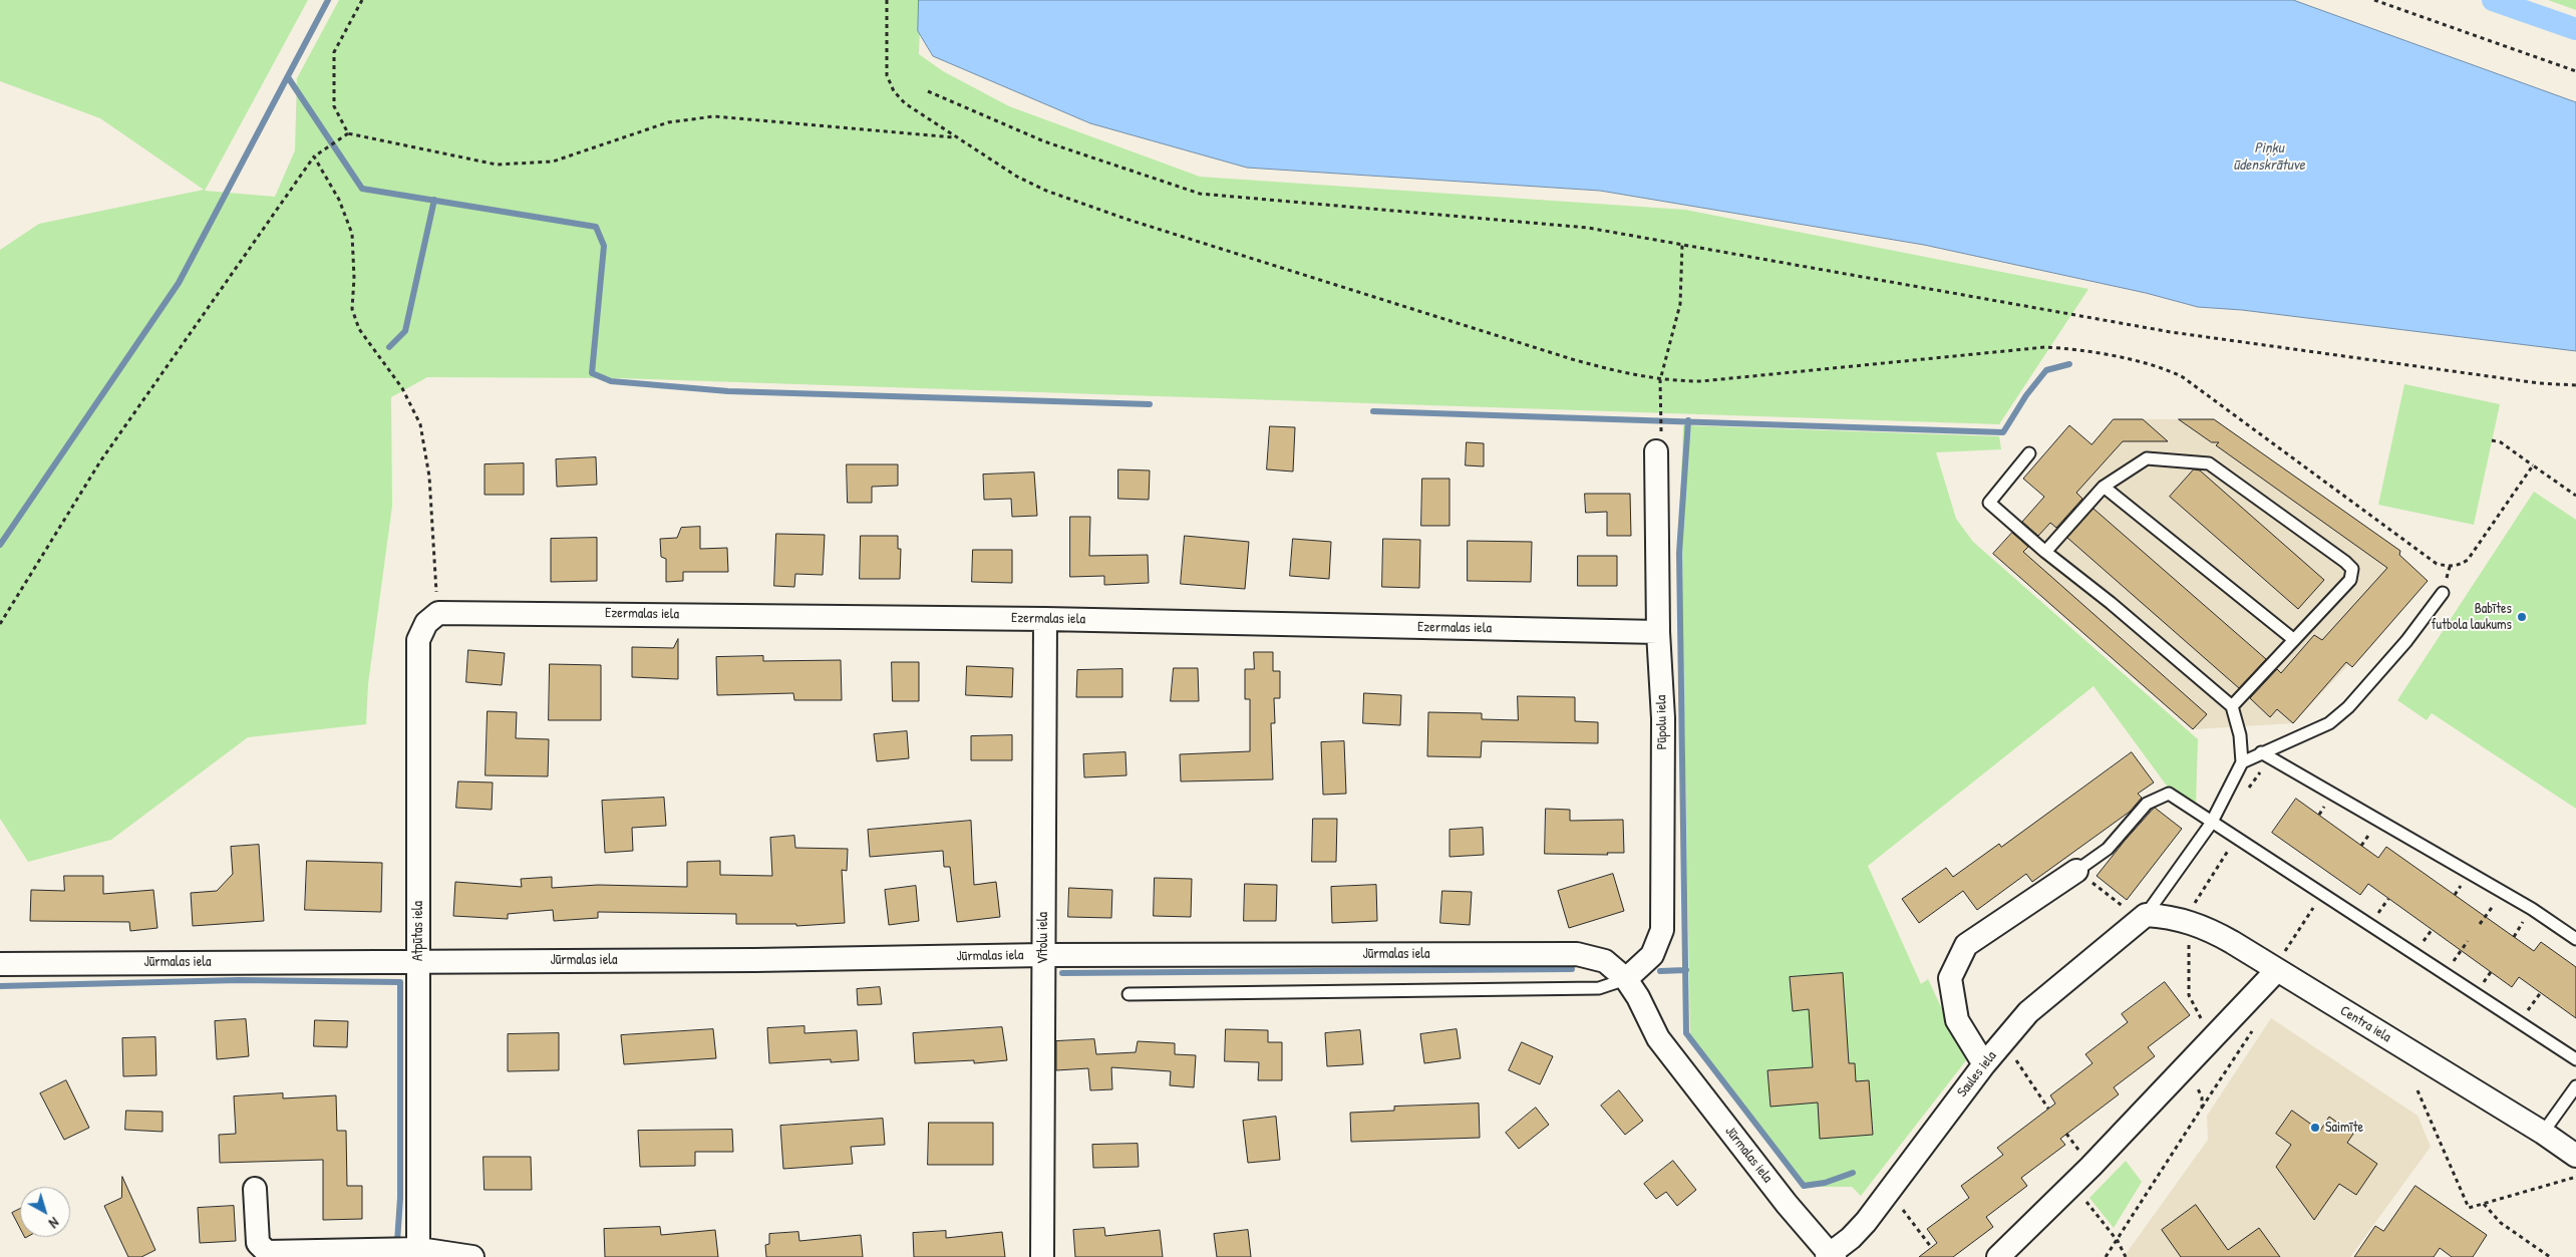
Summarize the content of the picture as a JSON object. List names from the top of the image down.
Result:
{
  "streets": {
    "street": [
      "Ezermalas iela",
      "Pūpolu iela",
      "Atpūtas iela",
      "Vītolu iela",
      "Jūrmalas iela",
      "Centra iela",
      "Saules iela"
    ]
  },
  "crossings": [
    ["Ezermalas iela", "Pūpolu iela"],
    ["Ezermalas iela", "Atpūtas iela"],
    ["Ezermalas iela", "Vītolu iela"],
    ["Pūpolu iela", "Jūrmalas iela"],
    ["Atpūtas iela", "Jūrmalas iela"],
    ["Vītolu iela", "Jūrmalas iela"],
    ["Jūrmalas iela", "Saules iela"],
    ["Centra iela", "Saules iela"]
  ],
  "water": ["Piņķu ūdenskrātuve"],
  "places": ["Babītes futbola laukums", "Saimīte"],
  "north": "bottom right"
}
